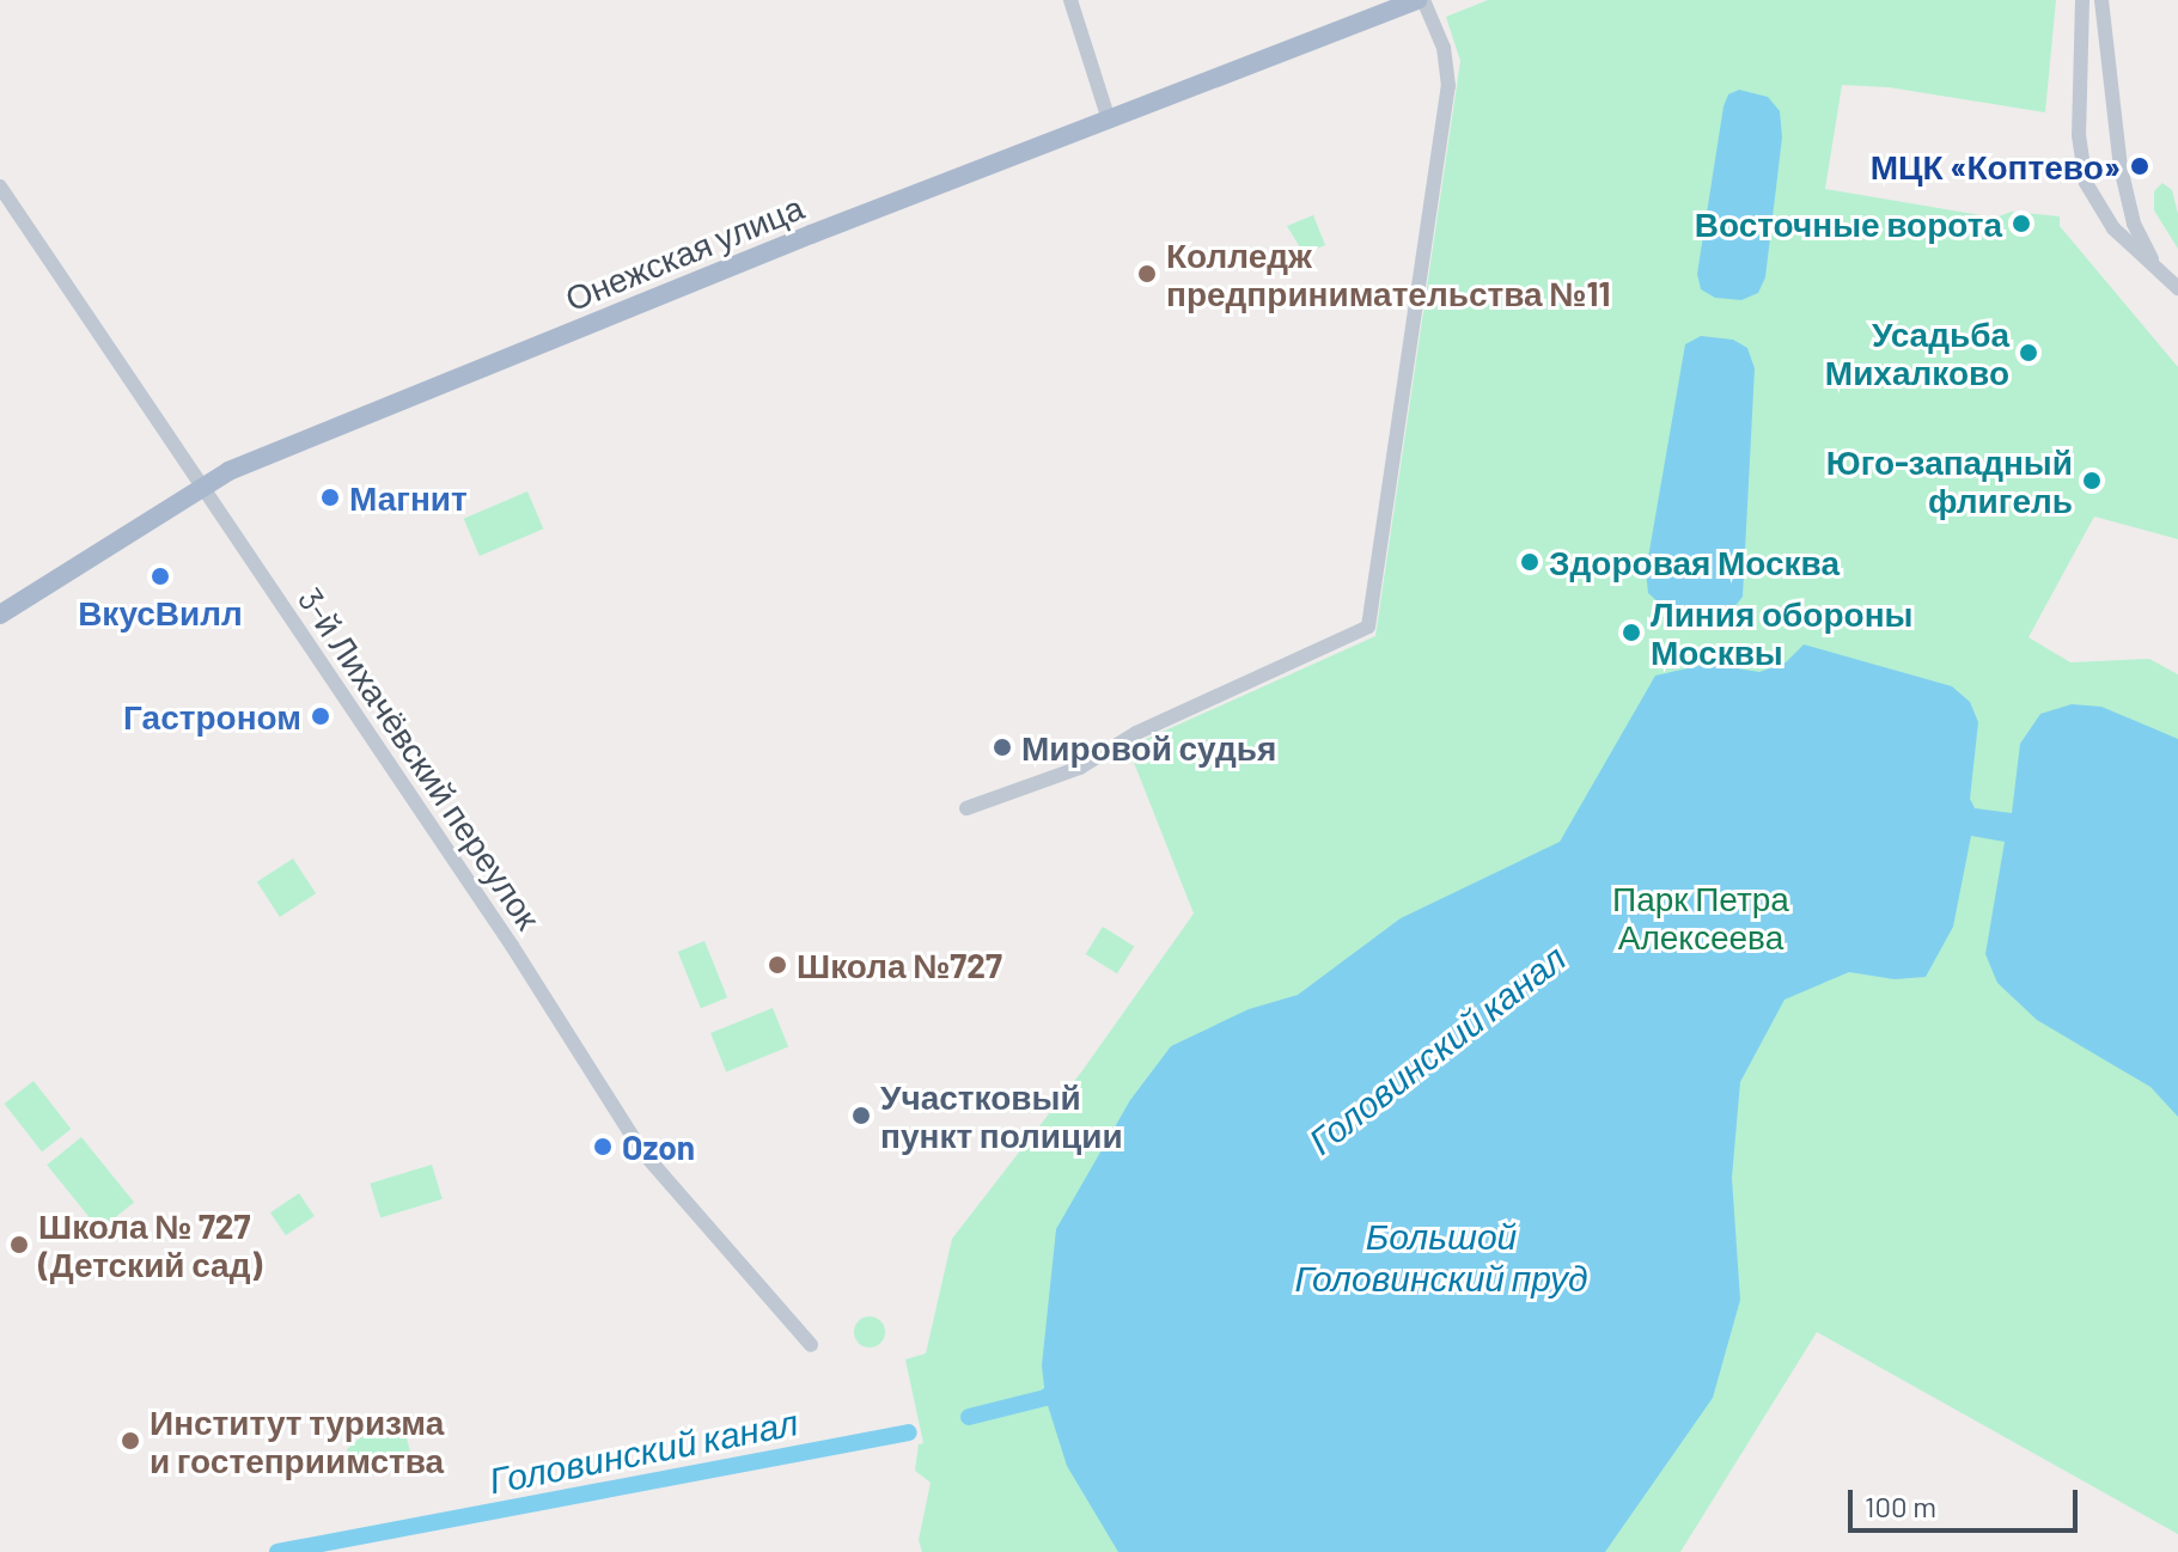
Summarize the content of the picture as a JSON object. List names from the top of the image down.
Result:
{
  "streets": {
    "main road": ["Онежская улица"],
    "street": ["3-й Лихачёвский переулок"]
  },
  "crossings": [
    ["Онежская улица", "3-й Лихачёвский переулок"]
  ],
  "water": ["Головинский канал", "Большой Головинский пруд"],
  "parks": ["Парк Петра Алексеева"],
  "places": [
    "МЦК «Коптево»",
    "Восточные ворота",
    "Колледж предпринимательства №11",
    "Усадьба Михалково",
    "Юго-западный флигель",
    "Магнит",
    "Здоровая Москва",
    "ВкусВилл",
    "Линия обороны Москвы",
    "Гастроном",
    "Мировой судья",
    "Школа №727",
    "Участковый пункт полиции",
    "Ozon",
    "Школа № 727 (Детский сад)",
    "Институт туризма и гостеприимства"
  ],
  "scale_bar": "100 m"
}
